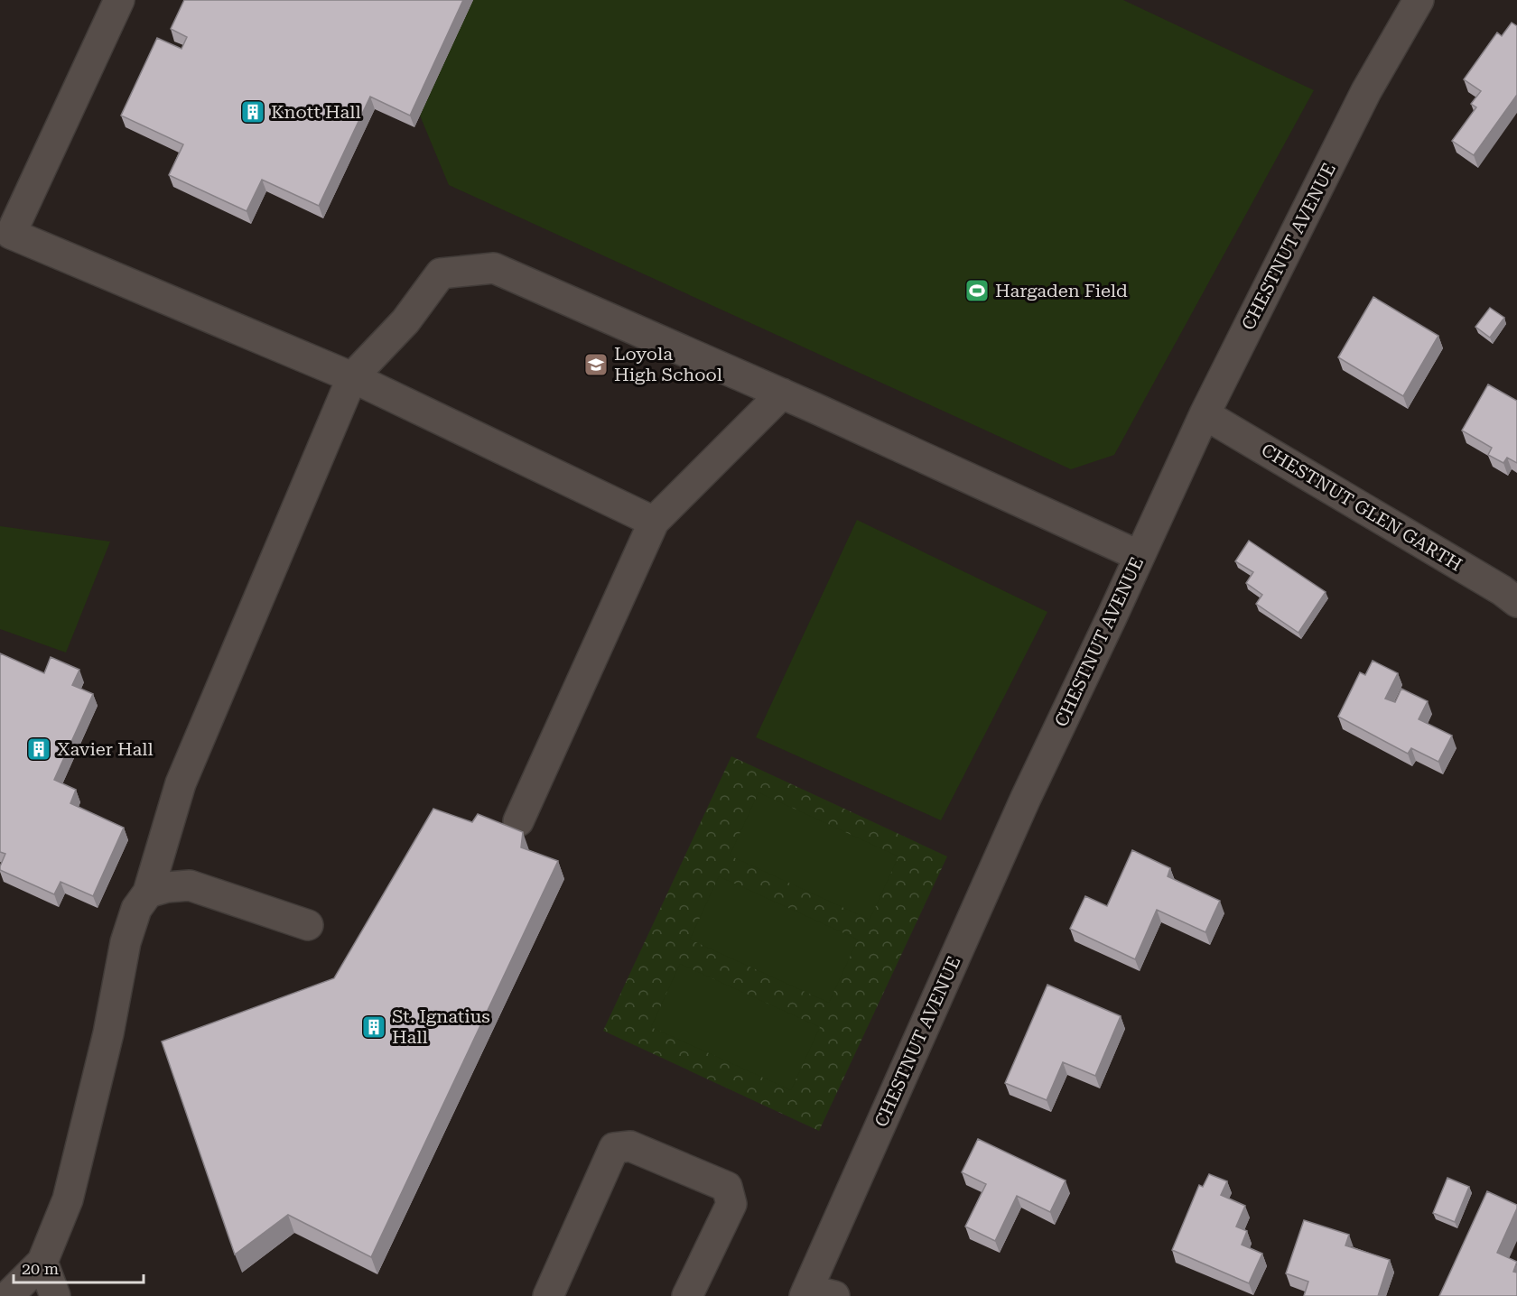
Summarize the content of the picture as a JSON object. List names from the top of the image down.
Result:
{
  "streets": {
    "street": ["CHESTNUT AVENUE", "CHESTNUT GLEN GARTH"]
  },
  "crossings": [
    ["CHESTNUT AVENUE", "CHESTNUT GLEN GARTH"]
  ],
  "places": {
    "building": ["Knott Hall", "Xavier Hall", "St. Ignatius Hall"],
    "sports": ["Hargaden Field"],
    "school or university": ["Loyola High School"]
  },
  "scale_bar": "20 m"
}
